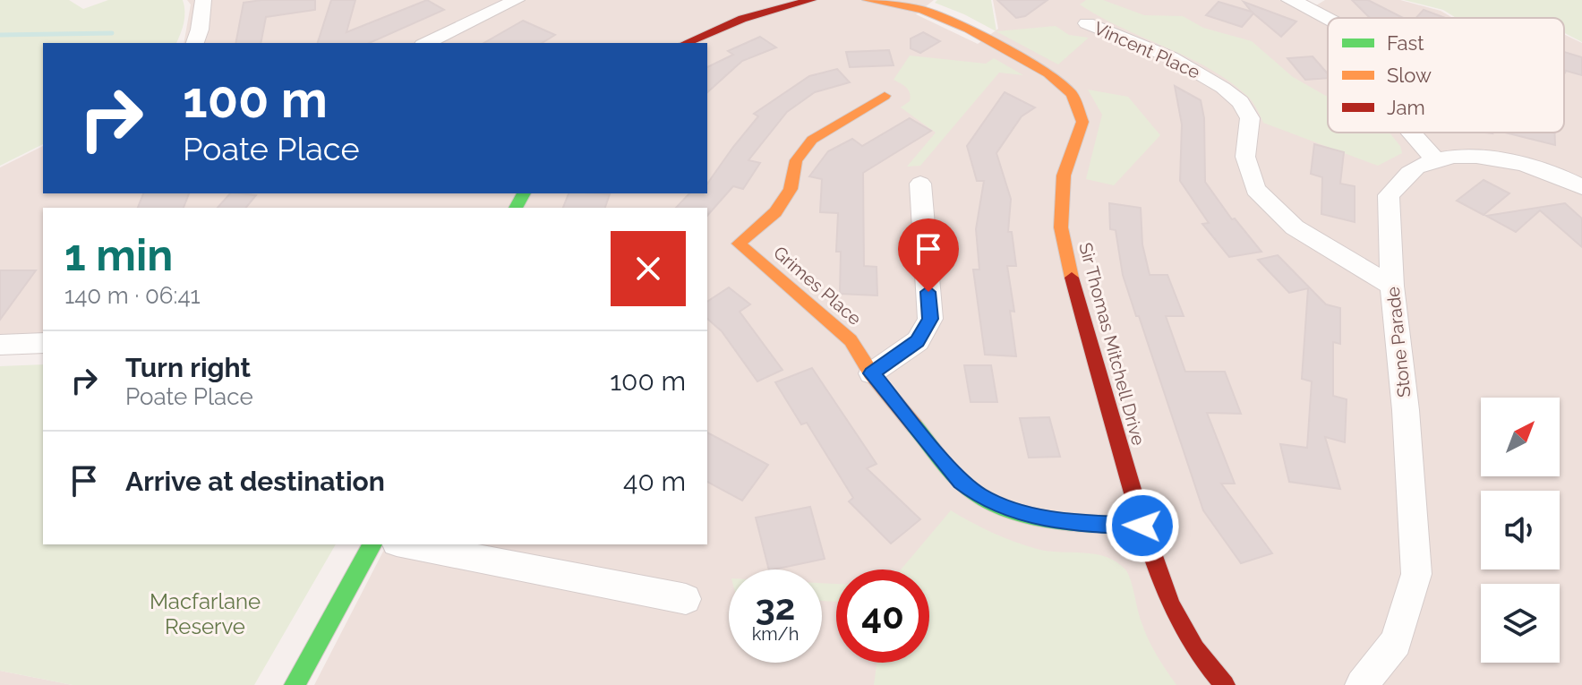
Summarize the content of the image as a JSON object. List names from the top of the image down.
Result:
{
  "streets": {
    "street": [
      "Vincent Place",
      "Grimes Place",
      "Stone Parade",
      "Sir Thomas Mitchell Drive"
    ]
  },
  "crossings": [
    ["Vincent Place", "Stone Parade"],
    ["Grimes Place", "Sir Thomas Mitchell Drive"]
  ],
  "parks": ["Macfarlane Reserve"],
  "legend": ["Fast", "Slow", "Jam"],
  "north": "top right",
  "page": {
    "turn": ["100 m", "Poate Place"],
    "heading": ["1 min", "140 m · 06:41"],
    "list": [
      {
        "name": "Turn right",
        "note": "Poate Place",
        "value": "100 m"
      },
      {
        "name": "Arrive at destination",
        "value": "40 m"
      }
    ],
    "speed": "32 km/h",
    "limit": "40"
  }
}
